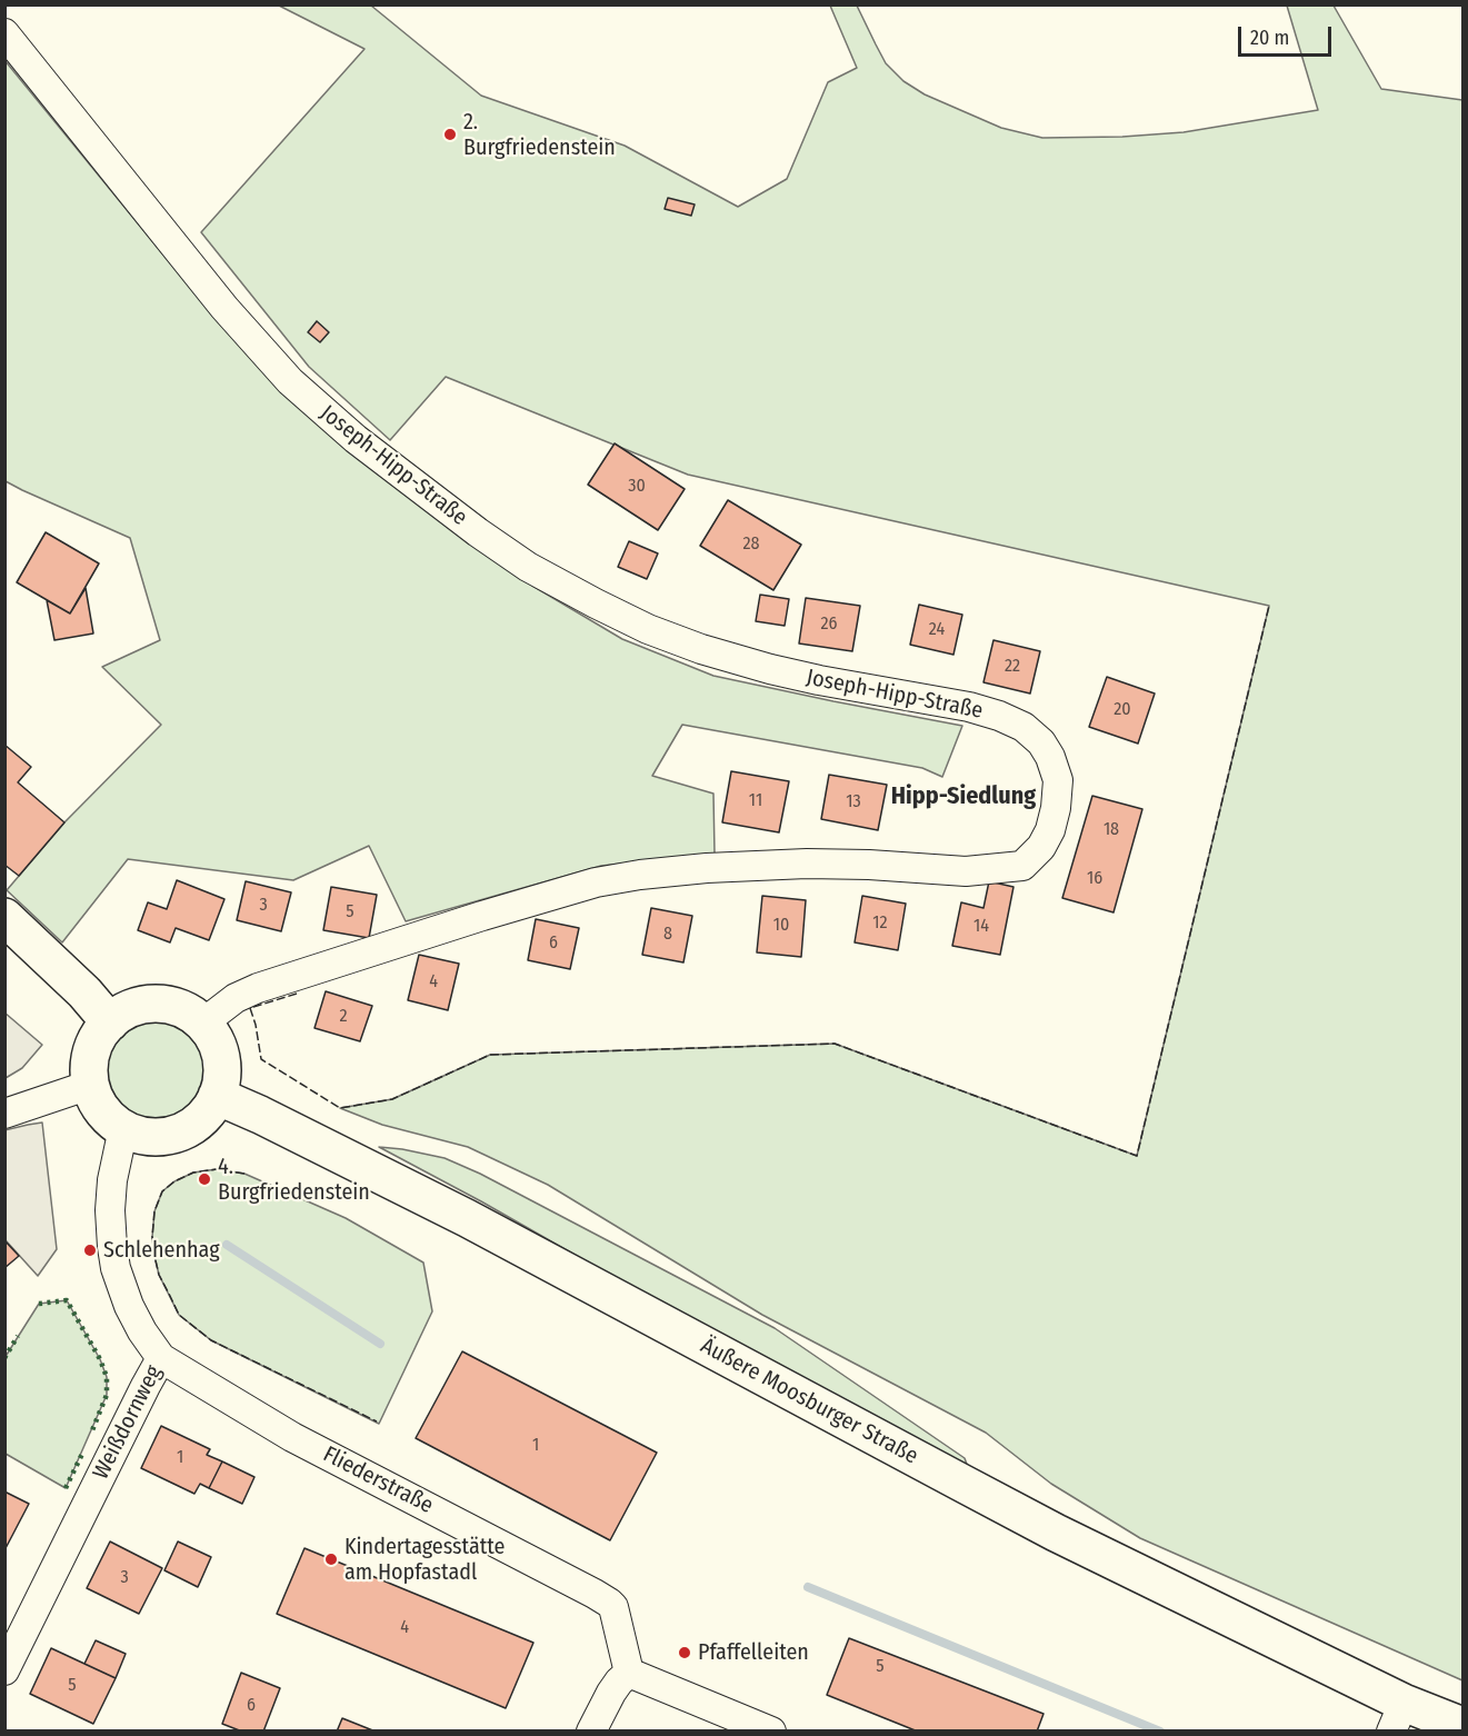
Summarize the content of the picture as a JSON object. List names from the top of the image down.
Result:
{
  "streets": {
    "street": [
      "Joseph-Hipp-Straße",
      "Äußere Moosburger Straße",
      "Weißdornweg",
      "Fliederstraße"
    ]
  },
  "crossings": [
    ["Joseph-Hipp-Straße", "Äußere Moosburger Straße"],
    ["Joseph-Hipp-Straße", "Weißdornweg"],
    ["Äußere Moosburger Straße", "Weißdornweg"],
    ["Weißdornweg", "Fliederstraße"]
  ],
  "districts": ["Hipp-Siedlung"],
  "places": [
    "2. Burgfriedenstein",
    "4. Burgfriedenstein",
    "Schlehenhag",
    "Kindertagesstätte am Hopfastadl",
    "Pfaffelleiten"
  ],
  "house_numbers": [
    "30",
    "28",
    "26",
    "24",
    "22",
    "20",
    "11",
    "13",
    "18",
    "16",
    "3",
    "5",
    "12",
    "10",
    "14",
    "8",
    "6",
    "4",
    "2",
    "1",
    "1",
    "3",
    "4",
    "5",
    "5",
    "6"
  ],
  "scale_bar": "20 m"
}
